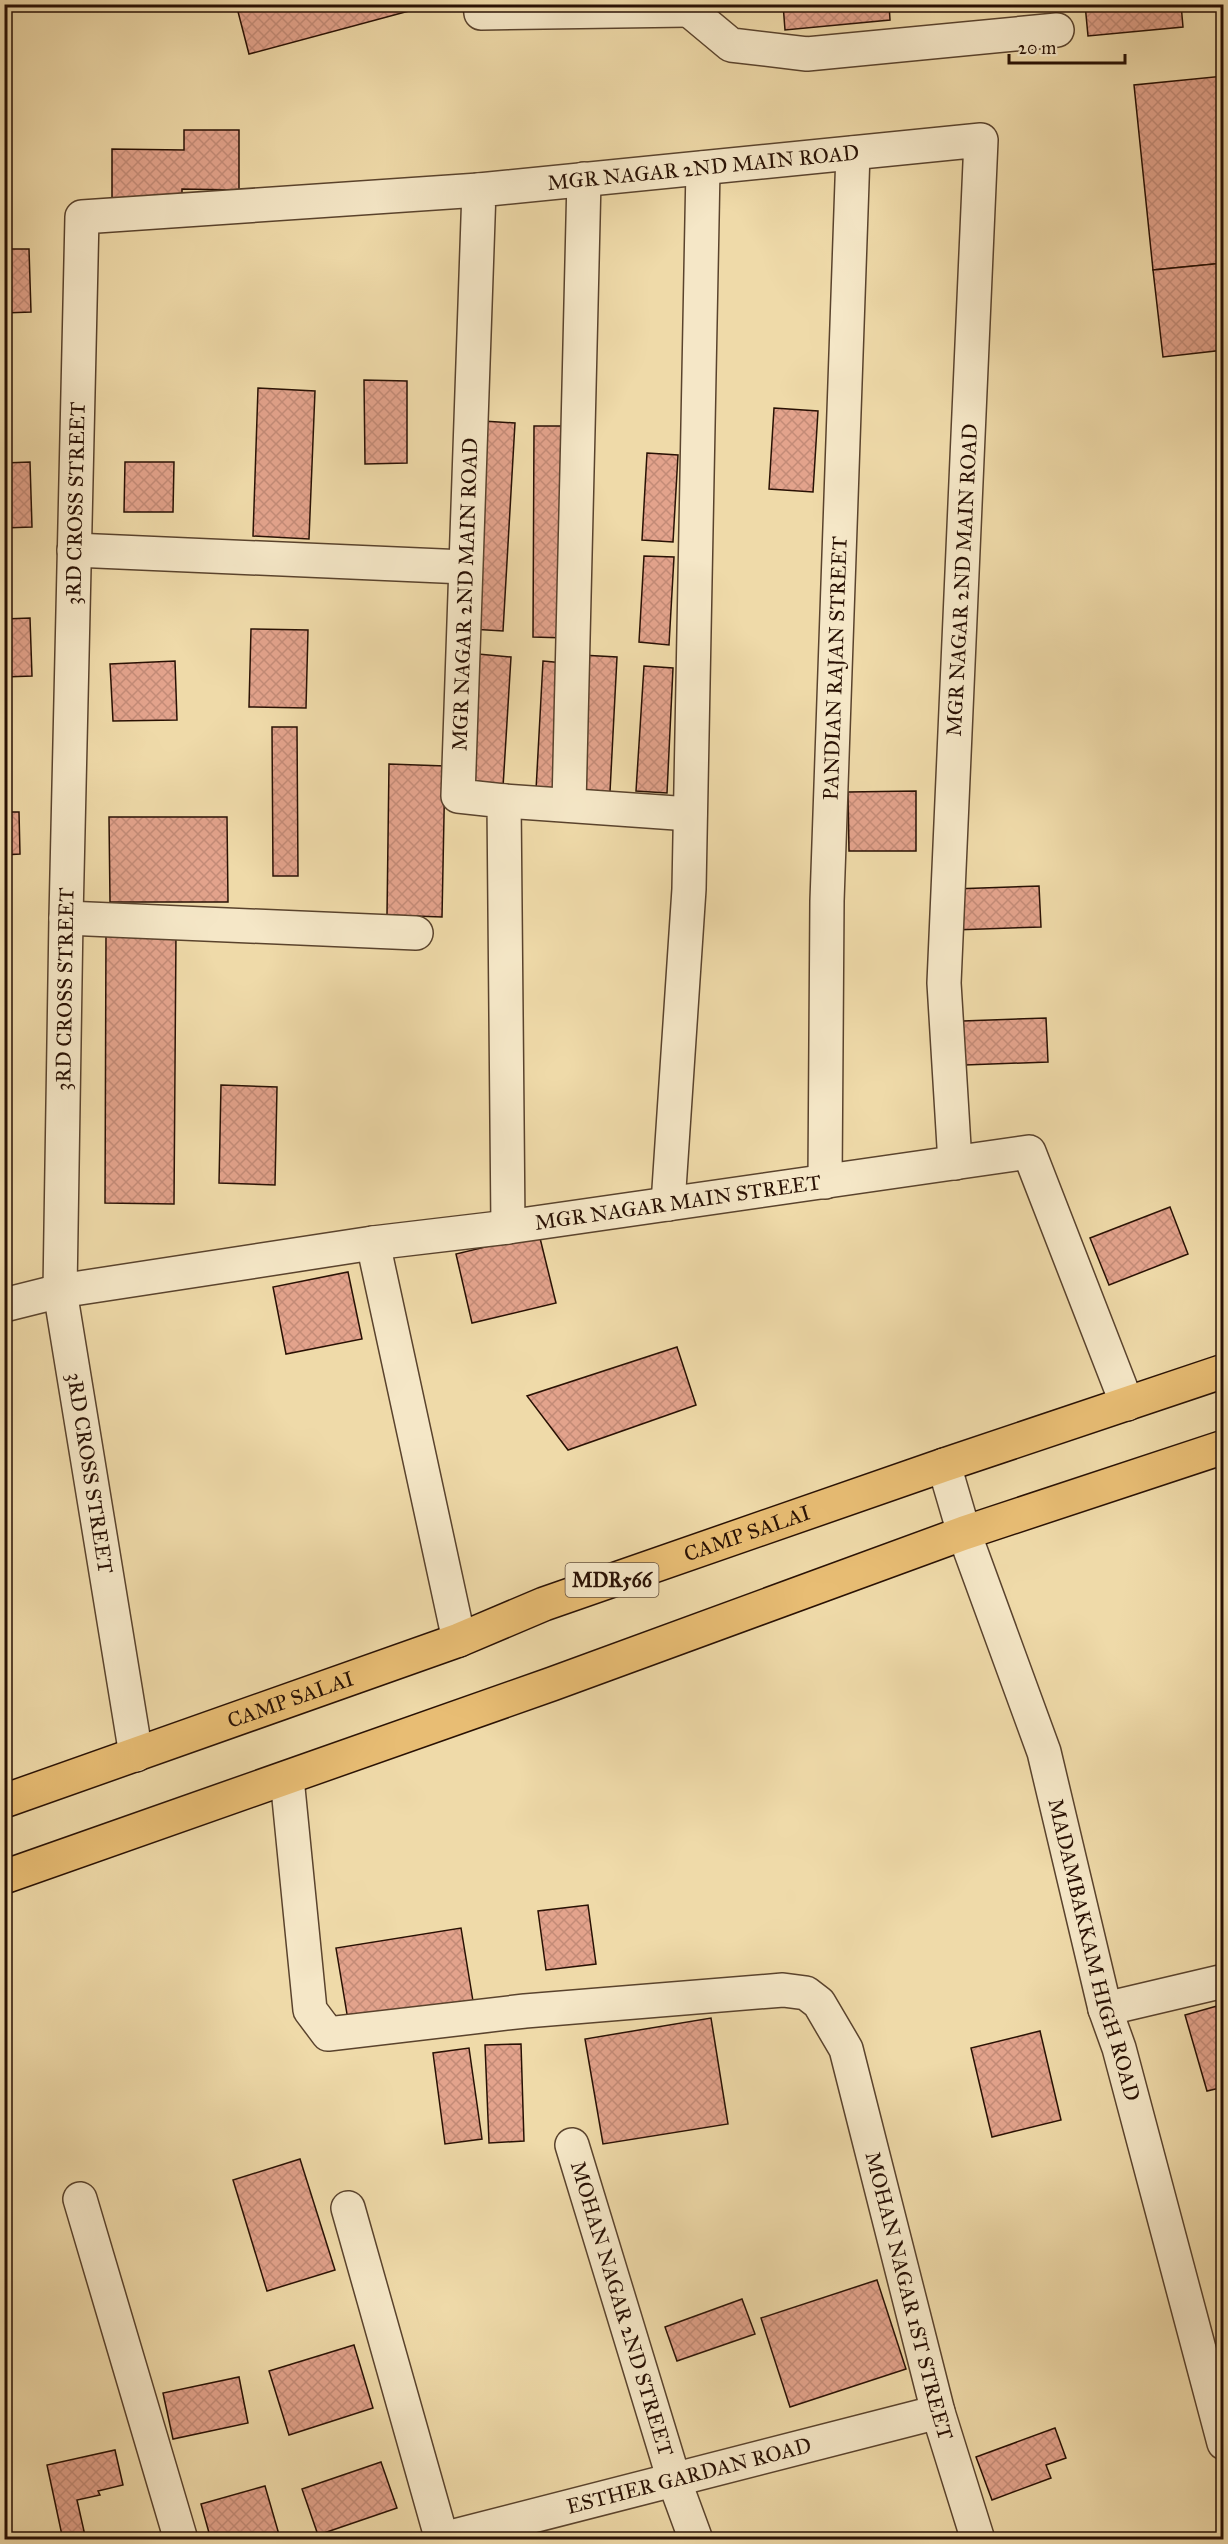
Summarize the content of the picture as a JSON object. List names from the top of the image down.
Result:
{
  "streets": {
    "main road": ["CAMP SALAI", "MDR566"],
    "street": [
      "MGR NAGAR 2ND MAIN ROAD",
      "3RD CROSS STREET",
      "PANDIAN RAJAN STREET",
      "MGR NAGAR MAIN STREET",
      "MADAMBAKKAM HIGH ROAD",
      "MOHAN NAGAR 1ST STREET",
      "MOHAN NAGAR 2ND STREET",
      "ESTHER GARDAN ROAD"
    ]
  },
  "crossings": [
    ["MGR NAGAR 2ND MAIN ROAD", "3RD CROSS STREET"],
    ["MGR NAGAR 2ND MAIN ROAD", "PANDIAN RAJAN STREET"],
    ["MGR NAGAR 2ND MAIN ROAD", "MGR NAGAR MAIN STREET"],
    ["3RD CROSS STREET", "MGR NAGAR MAIN STREET"],
    ["3RD CROSS STREET", "CAMP SALAI"],
    ["PANDIAN RAJAN STREET", "MGR NAGAR MAIN STREET"],
    ["MGR NAGAR MAIN STREET", "CAMP SALAI"],
    ["CAMP SALAI", "MADAMBAKKAM HIGH ROAD"],
    ["MOHAN NAGAR 1ST STREET", "ESTHER GARDAN ROAD"],
    ["MOHAN NAGAR 2ND STREET", "ESTHER GARDAN ROAD"]
  ],
  "scale_bar": "20 m"
}
